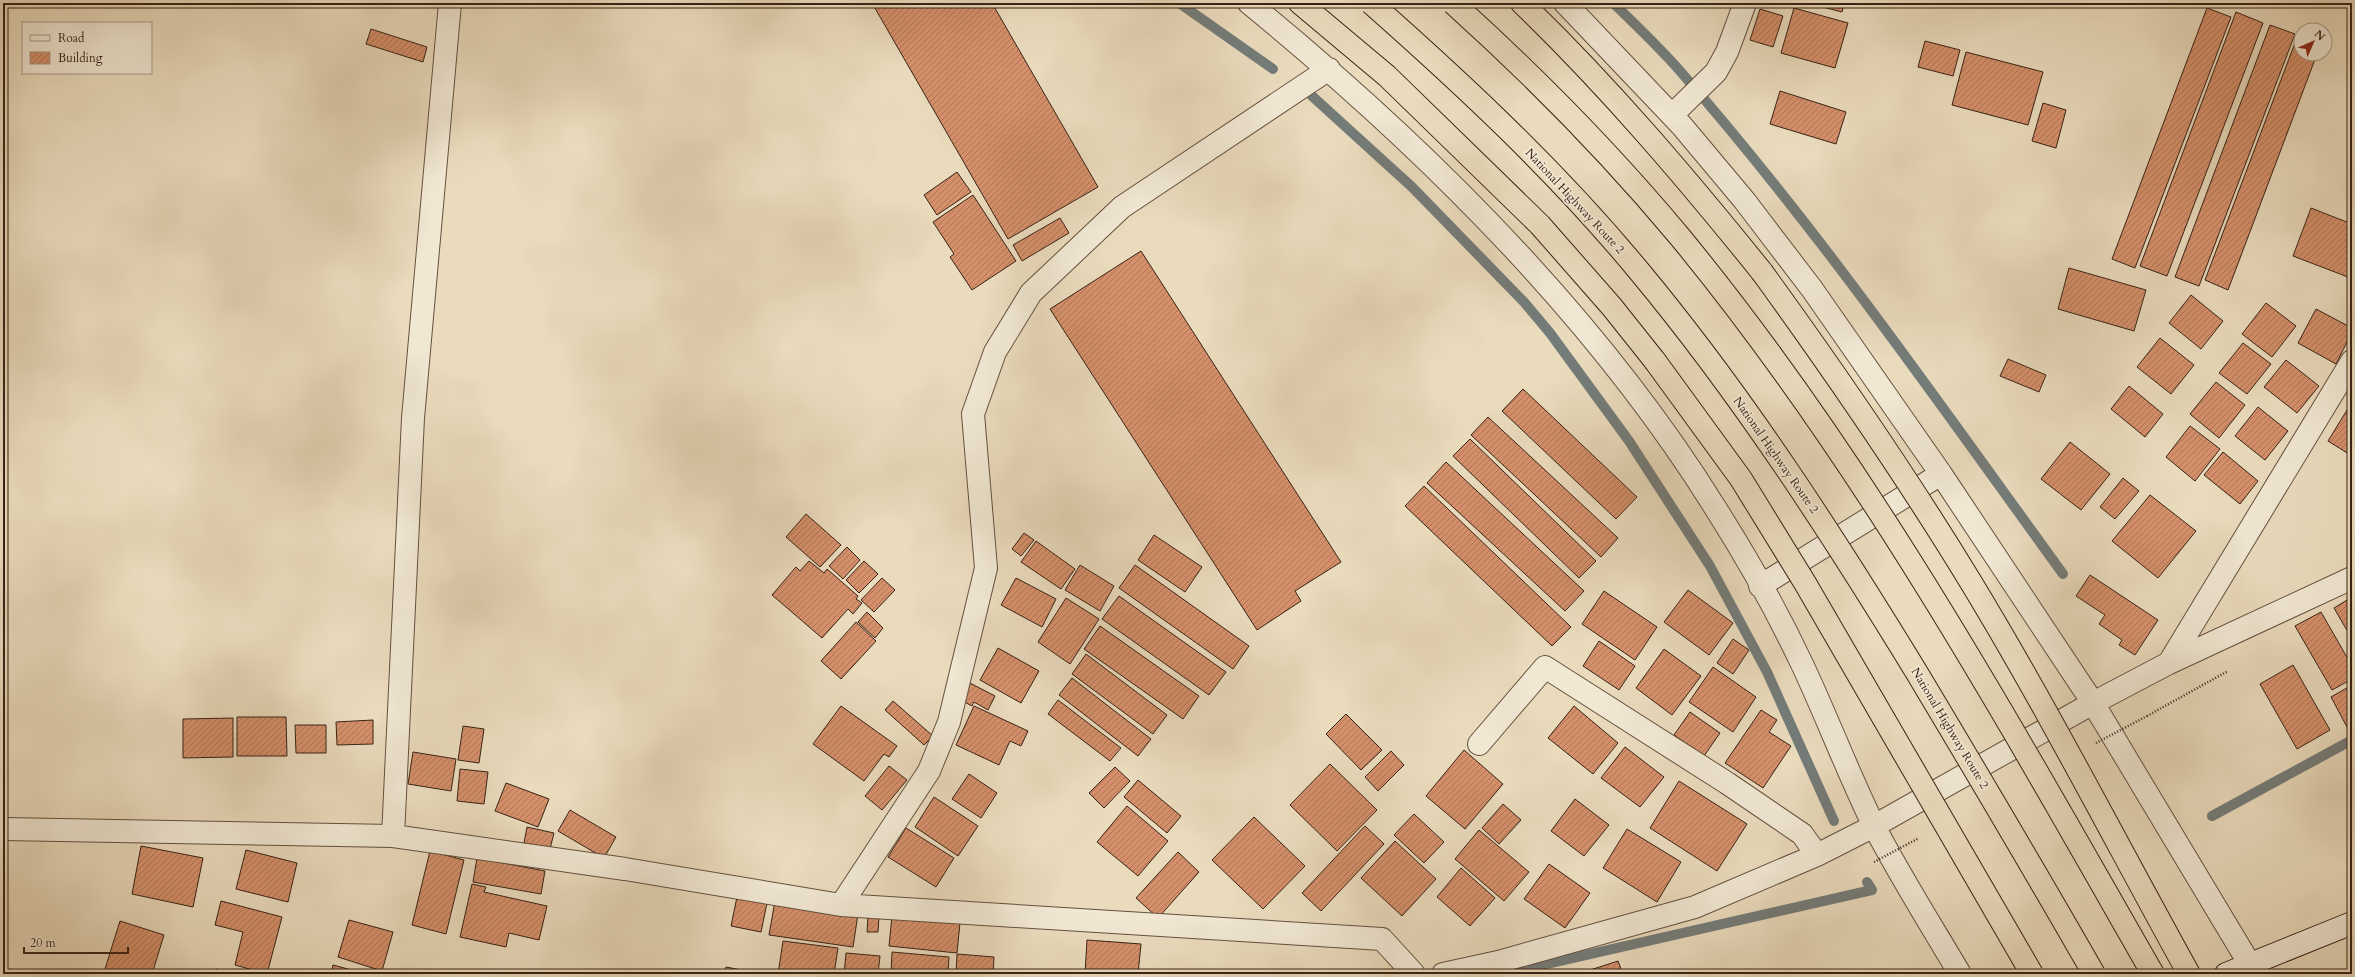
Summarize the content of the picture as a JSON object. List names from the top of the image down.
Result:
{
  "streets": {
    "highway": ["National Highway Route 2"]
  },
  "legend": ["Road", "Building"],
  "scale_bar": "20 m",
  "north": "top right"
}
